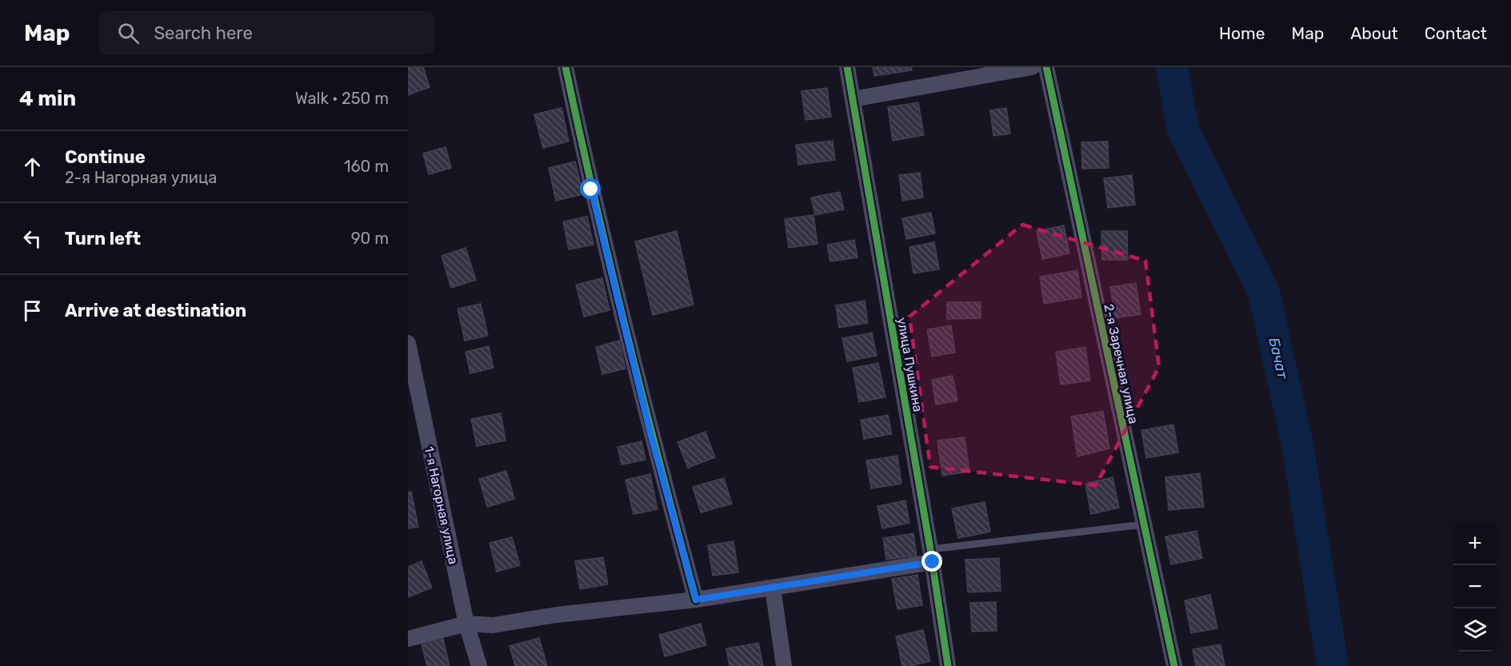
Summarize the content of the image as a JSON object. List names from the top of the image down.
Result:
{
  "streets": {
    "street": ["2-я Заречная улица", "улица Пушкина", "1-я Нагорная улица"]
  },
  "water": ["Бачат"],
  "page": {
    "header": "Map",
    "search": "Search here",
    "nav": [
      "Home",
      "Map",
      "About",
      "Contact"
    ],
    "heading": ["4 min", "Walk · 250 m"],
    "list": [
      ["Continue", "2-я Нагорная улица", "160 m"],
      ["Turn left", "90 m"],
      "Arrive at destination"
    ],
    "map_buttons": ["+", "−"]
  }
}
